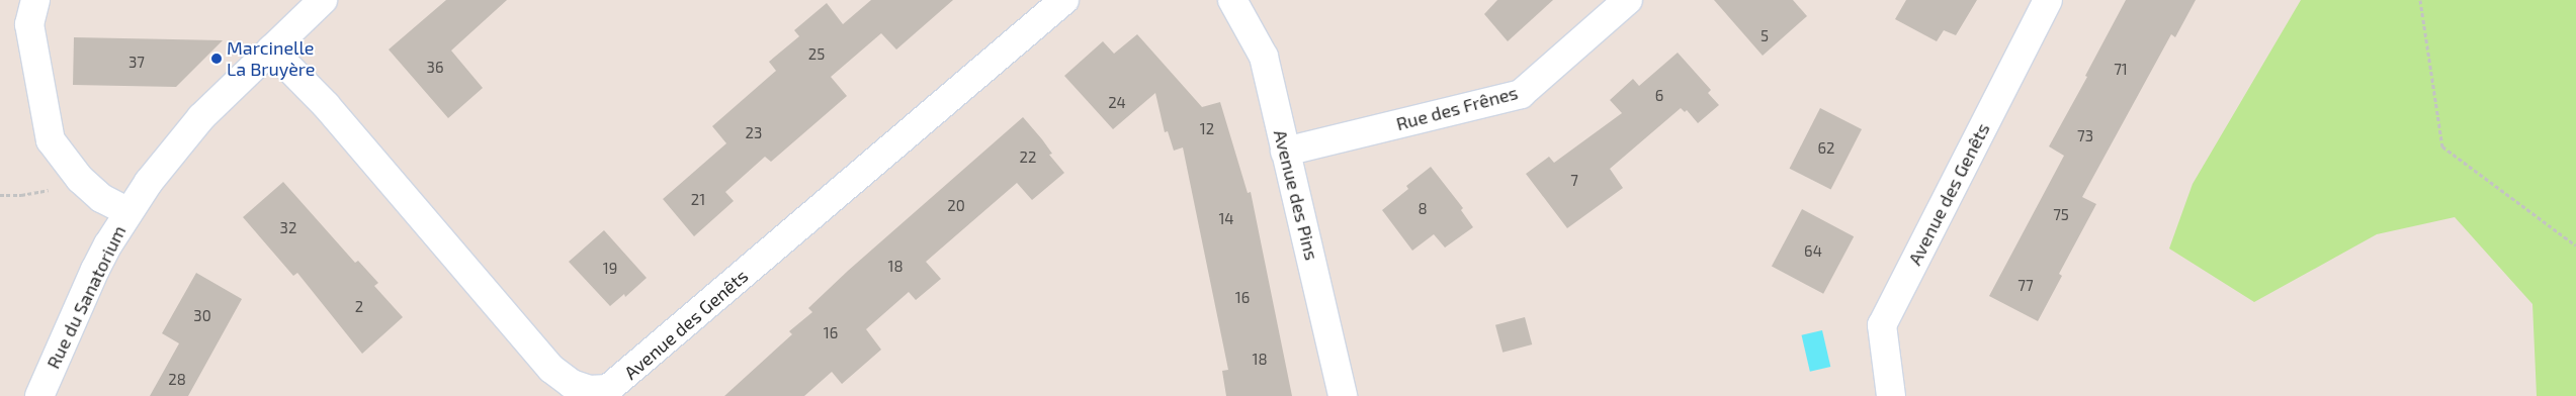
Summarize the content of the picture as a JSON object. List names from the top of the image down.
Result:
{
  "streets": {
    "street": [
      "Rue des Frênes",
      "Avenue des Genêts",
      "Avenue des Pins",
      "Rue du Sanatorium"
    ]
  },
  "crossings": [
    ["Rue des Frênes", "Avenue des Pins"],
    ["Avenue des Genêts", "Rue du Sanatorium"]
  ],
  "places": ["Marcinelle La Bruyère"],
  "house_numbers": [
    "5",
    "25",
    "37",
    "36",
    "71",
    "6",
    "24",
    "12",
    "23",
    "73",
    "62",
    "22",
    "7",
    "21",
    "20",
    "8",
    "75",
    "14",
    "32",
    "64",
    "18",
    "19",
    "77",
    "16",
    "2",
    "30",
    "16",
    "18",
    "28"
  ]
}
